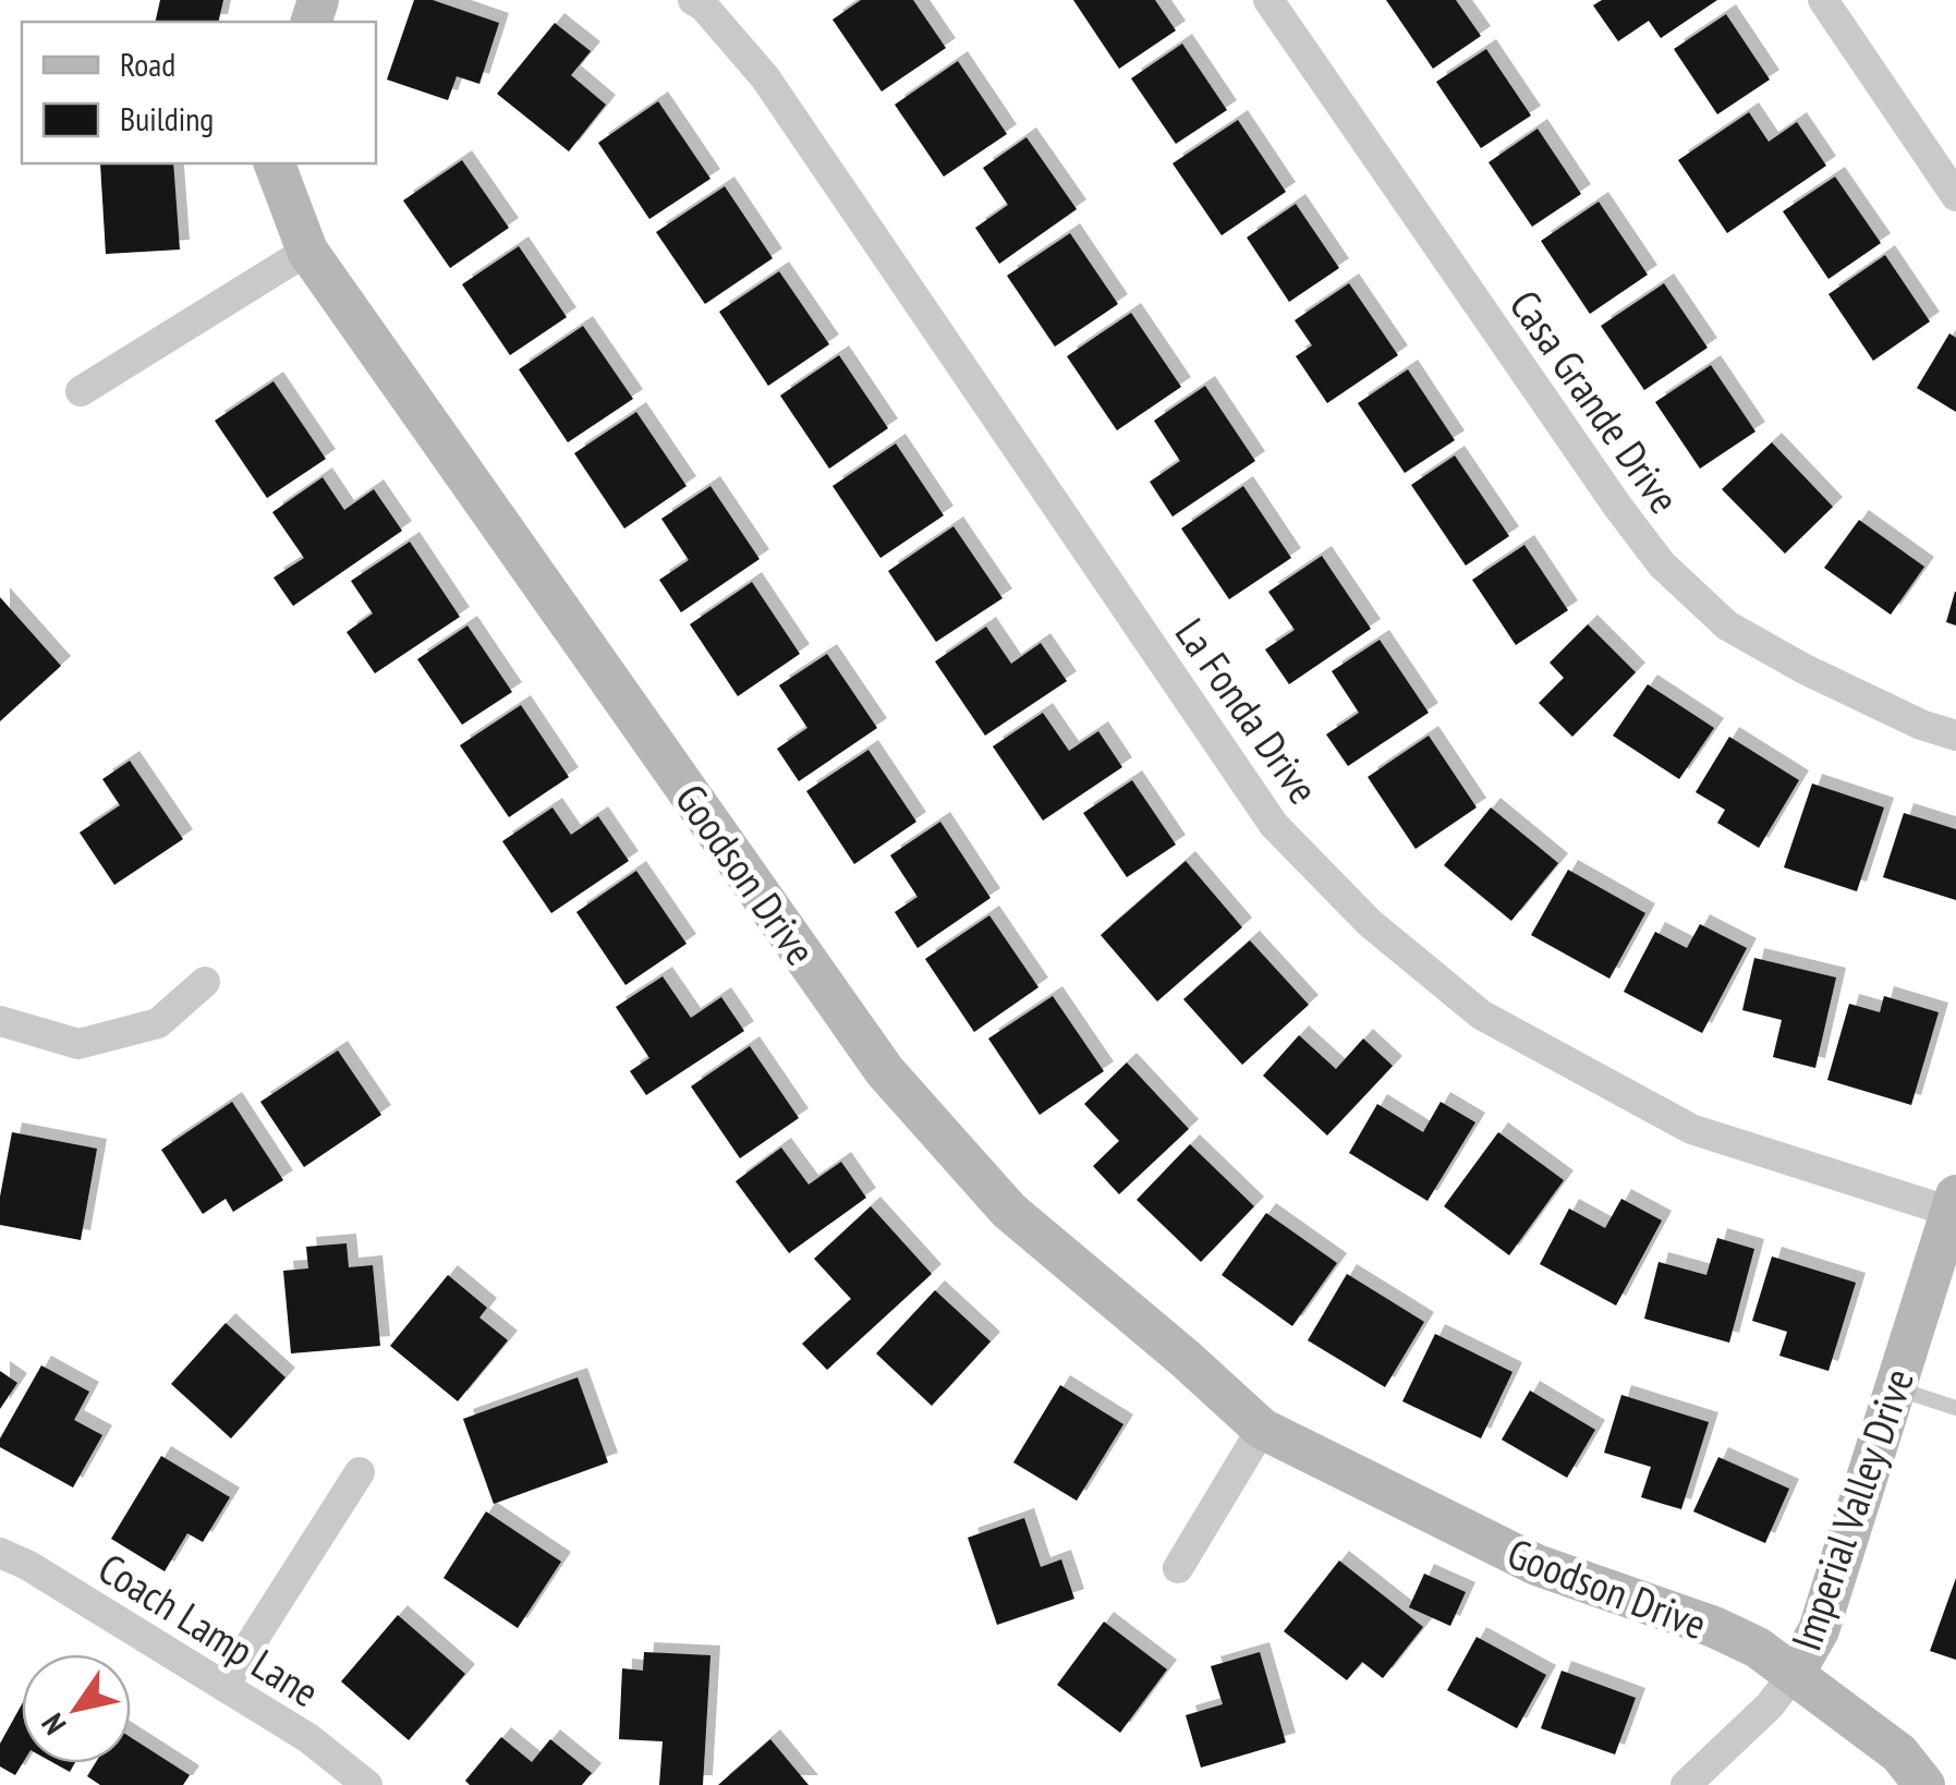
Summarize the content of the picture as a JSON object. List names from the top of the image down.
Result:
{
  "streets": {
    "street": [
      "Casa Grande Drive",
      "La Fonda Drive",
      "Goodson Drive",
      "Imperial Valley Drive",
      "Coach Lamp Lane"
    ]
  },
  "crossings": [
    ["La Fonda Drive", "Imperial Valley Drive"],
    ["Goodson Drive", "Imperial Valley Drive"]
  ],
  "legend": ["Road", "Building"],
  "north": "bottom left"
}
